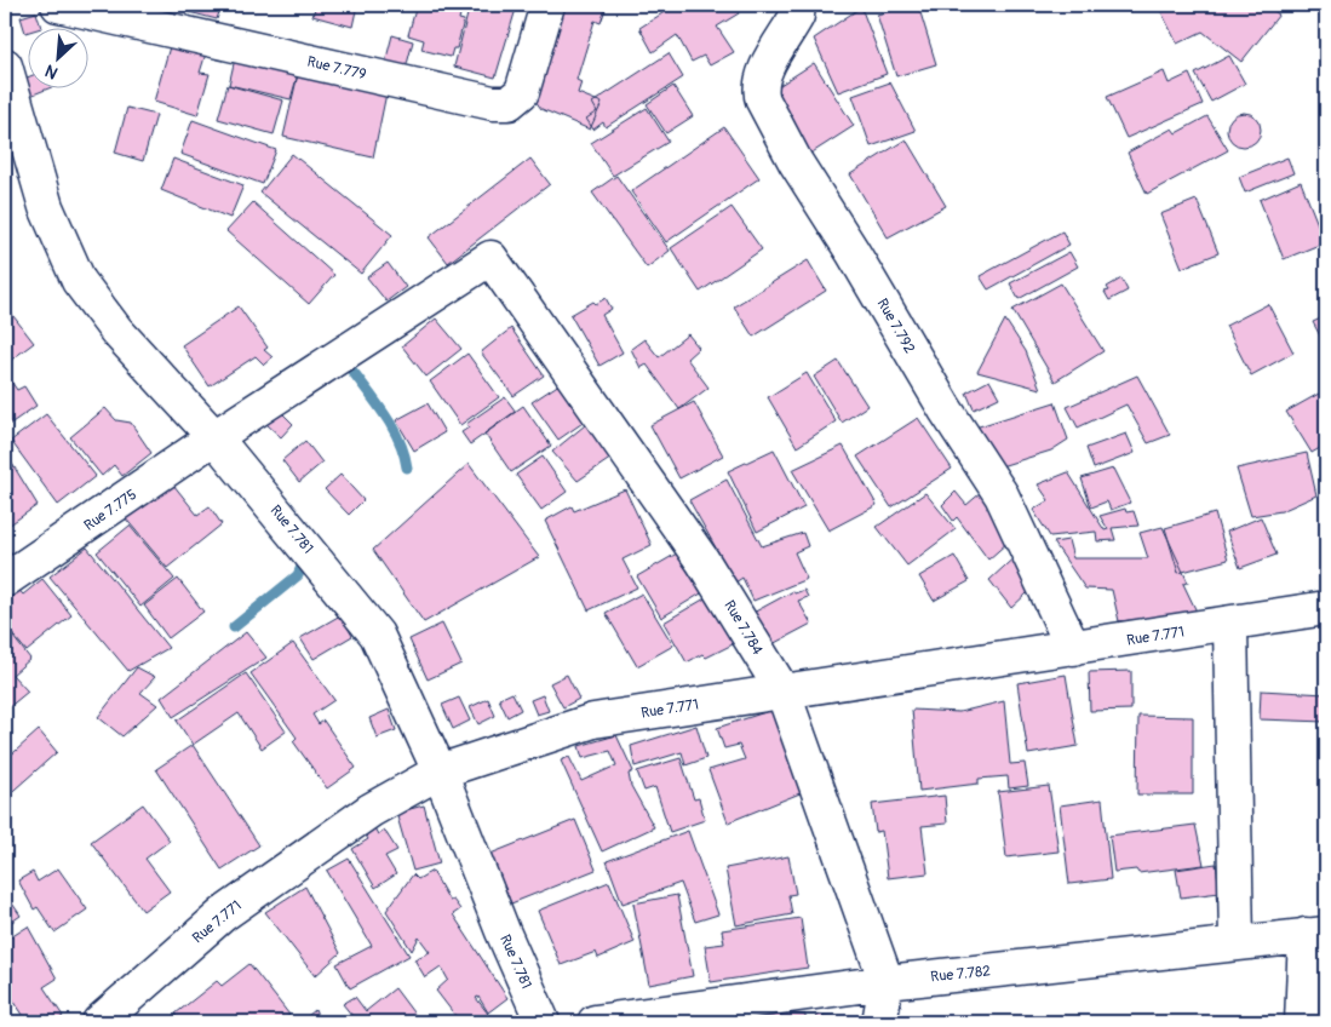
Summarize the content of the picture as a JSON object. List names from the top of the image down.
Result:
{
  "streets": {
    "street": [
      "Rue 7.779",
      "Rue 7.792",
      "Rue 7.775",
      "Rue 7.781",
      "Rue 7.784",
      "Rue 7.771",
      "Rue 7.782"
    ]
  },
  "crossings": [
    ["Rue 7.792", "Rue 7.771"],
    ["Rue 7.775", "Rue 7.781"],
    ["Rue 7.775", "Rue 7.784"],
    ["Rue 7.781", "Rue 7.771"],
    ["Rue 7.784", "Rue 7.771"],
    ["Rue 7.784", "Rue 7.782"]
  ],
  "north": "bottom left"
}
